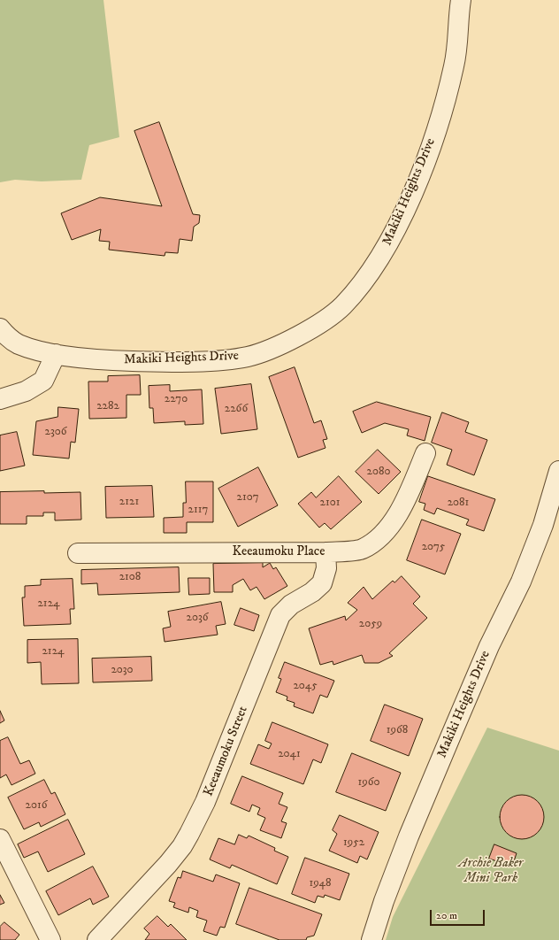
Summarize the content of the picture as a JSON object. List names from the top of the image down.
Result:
{
  "streets": {
    "street": ["Makiki Heights Drive", "Keeaumoku Place", "Keeaumoku Street"]
  },
  "crossings": [
    ["Keeaumoku Place", "Keeaumoku Street"]
  ],
  "parks": ["Archie Baker Mini Park"],
  "house_numbers": [
    "2270",
    "2282",
    "2266",
    "2306",
    "2080",
    "2107",
    "2121",
    "2101",
    "2081",
    "2117",
    "2075",
    "2108",
    "2124",
    "2036",
    "2059",
    "2124",
    "2030",
    "2045",
    "1968",
    "2041",
    "1960",
    "2016",
    "1952",
    "1948"
  ],
  "scale_bar": "20 m"
}
